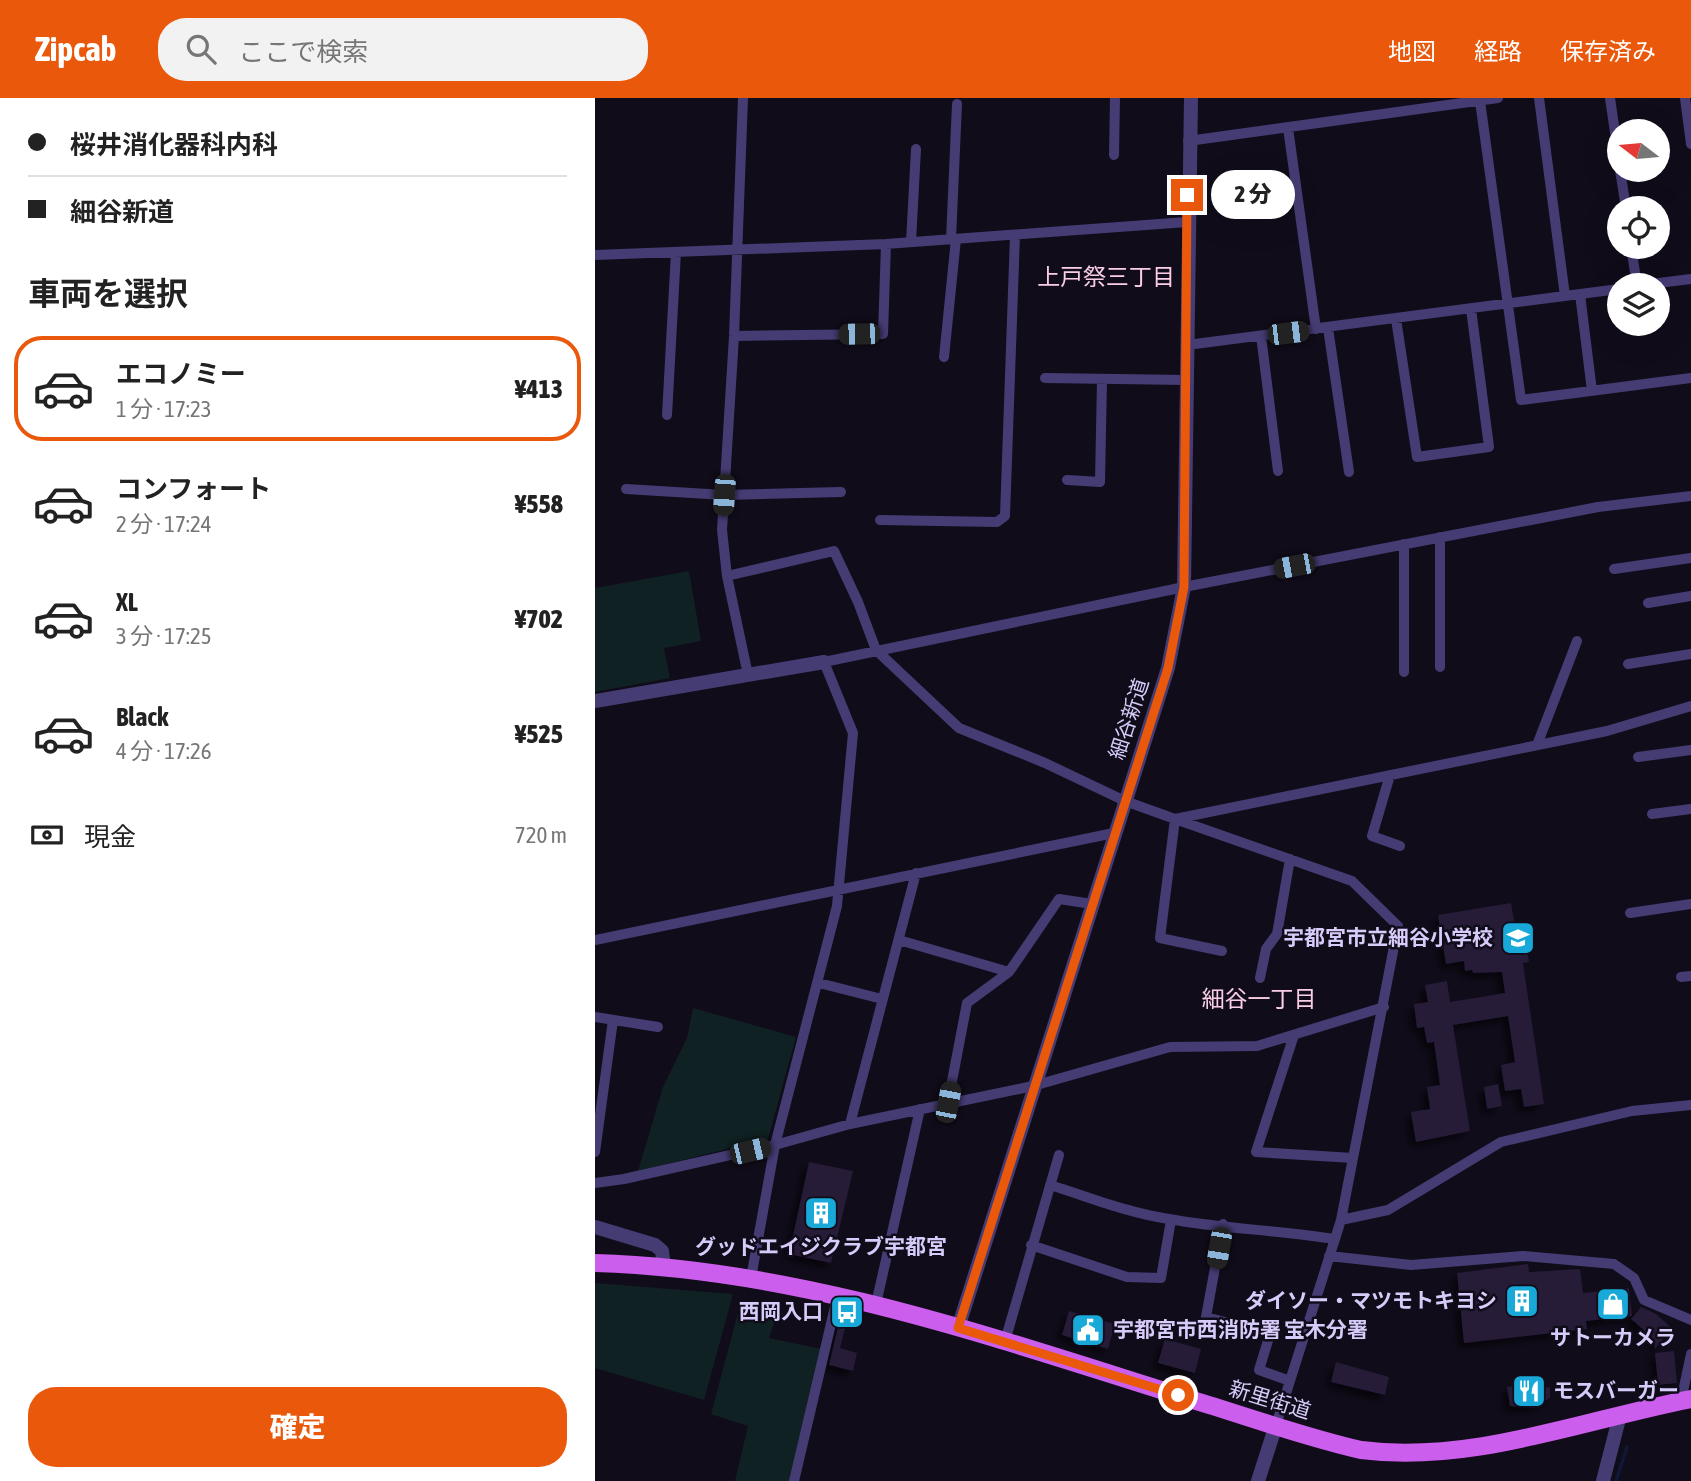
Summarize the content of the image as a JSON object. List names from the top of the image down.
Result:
{
  "streets": {
    "main road": ["新里街道"],
    "street": ["細谷新道"]
  },
  "crossings": [
    ["細谷新道", "新里街道"]
  ],
  "districts": ["上戸祭三丁目", "細谷一丁目"],
  "places": {
    "school or university": ["宇都宮市立細谷小学校"],
    "building": ["グッドエイジクラブ宇都宮", "ダイソー・マツモトキヨシ"],
    "shop": ["サトーカメラ"],
    "bus stop": ["西岡入口"],
    "public building": ["宇都宮市西消防署 宝木分署"],
    "restaurant": ["モスバーガー"]
  },
  "north": "left",
  "page": {
    "header": "Zipcab",
    "search": "ここで検索",
    "nav": ["地図", "経路", "保存済み"],
    "banner": ["桜井消化器科内科", "細谷新道"],
    "bubble": "2 分",
    "heading": "車両を選択",
    "list": [
      {
        "name": "エコノミー",
        "note": "1 分 · 17:23",
        "value": "¥413"
      },
      {
        "name": "コンフォート",
        "note": "2 分 · 17:24",
        "value": "¥558"
      },
      {
        "name": "XL",
        "note": "3 分 · 17:25",
        "value": "¥702"
      },
      {
        "name": "Black",
        "note": "4 分 · 17:26",
        "value": "¥525"
      }
    ],
    "pay": ["現金", "720 m"],
    "buttons": "確定"
  }
}
